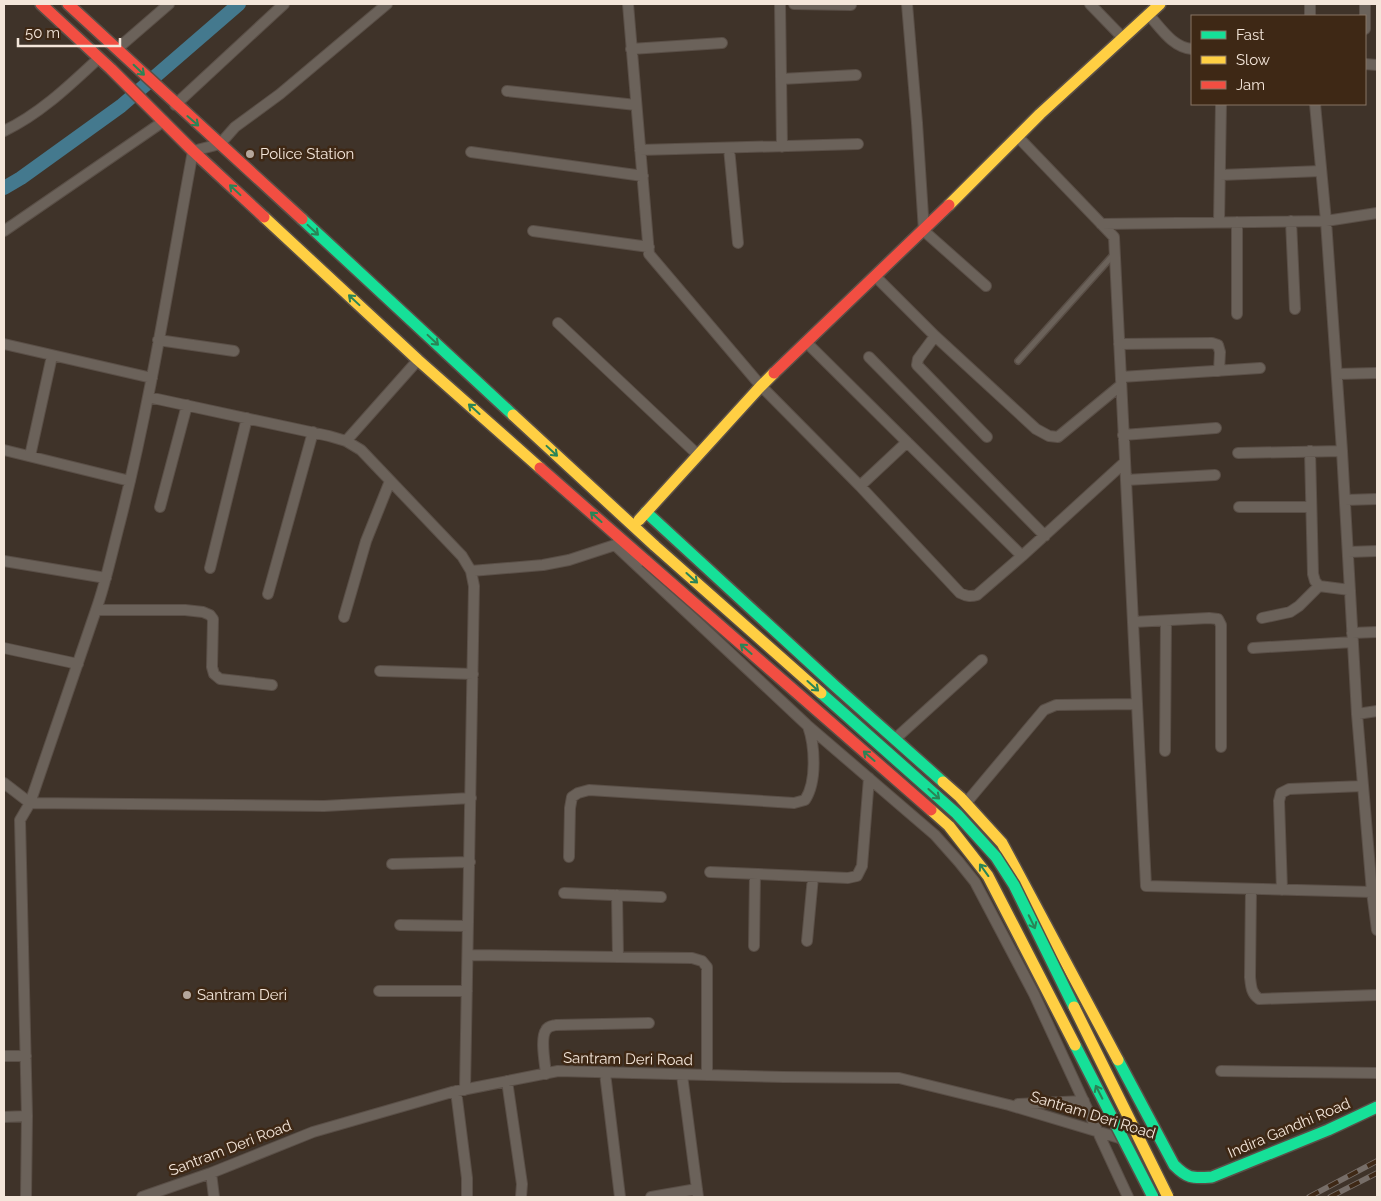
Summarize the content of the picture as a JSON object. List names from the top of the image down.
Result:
{
  "streets": {
    "main road": ["Indira Gandhi Road"],
    "street": ["Santram Deri Road"]
  },
  "crossings": [
    ["Santram Deri Road", "Indira Gandhi Road"]
  ],
  "places": ["Police Station", "Santram Deri"],
  "legend": ["Fast", "Slow", "Jam"],
  "scale_bar": "50 m"
}
